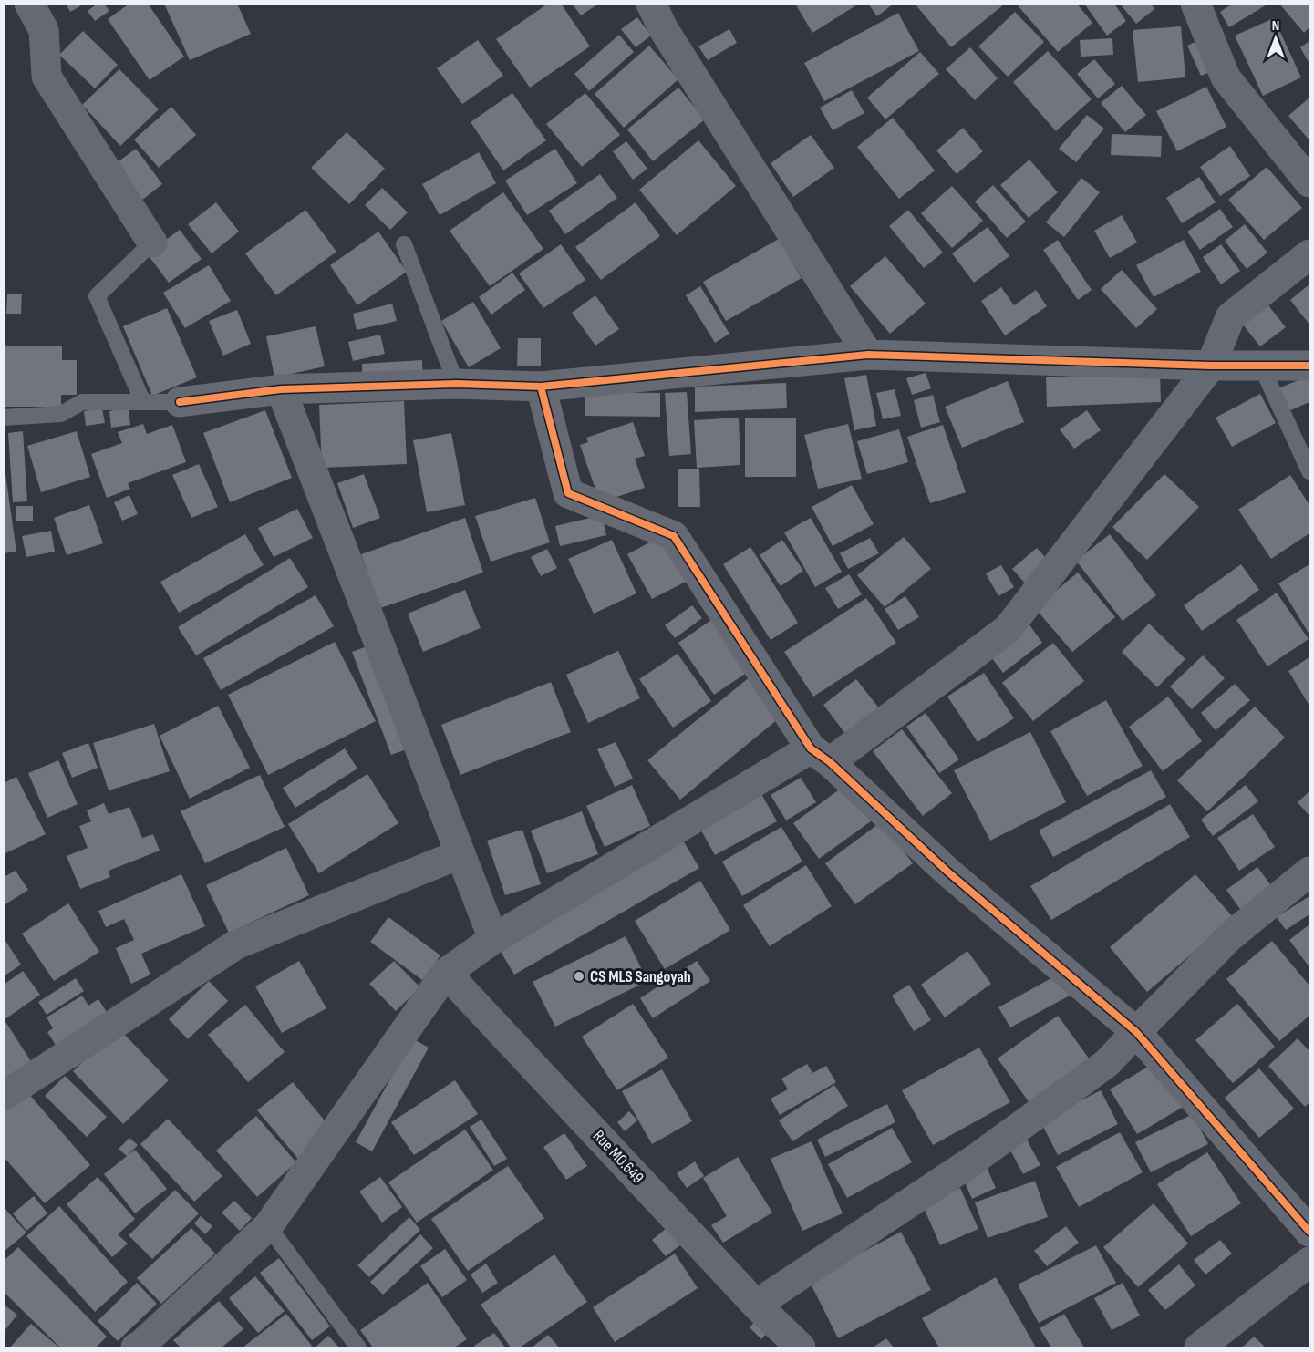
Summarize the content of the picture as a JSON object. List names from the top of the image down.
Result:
{
  "streets": {
    "street": ["Rue MO.649"]
  },
  "places": ["CS MLS Sangoyah"],
  "north": "top"
}
